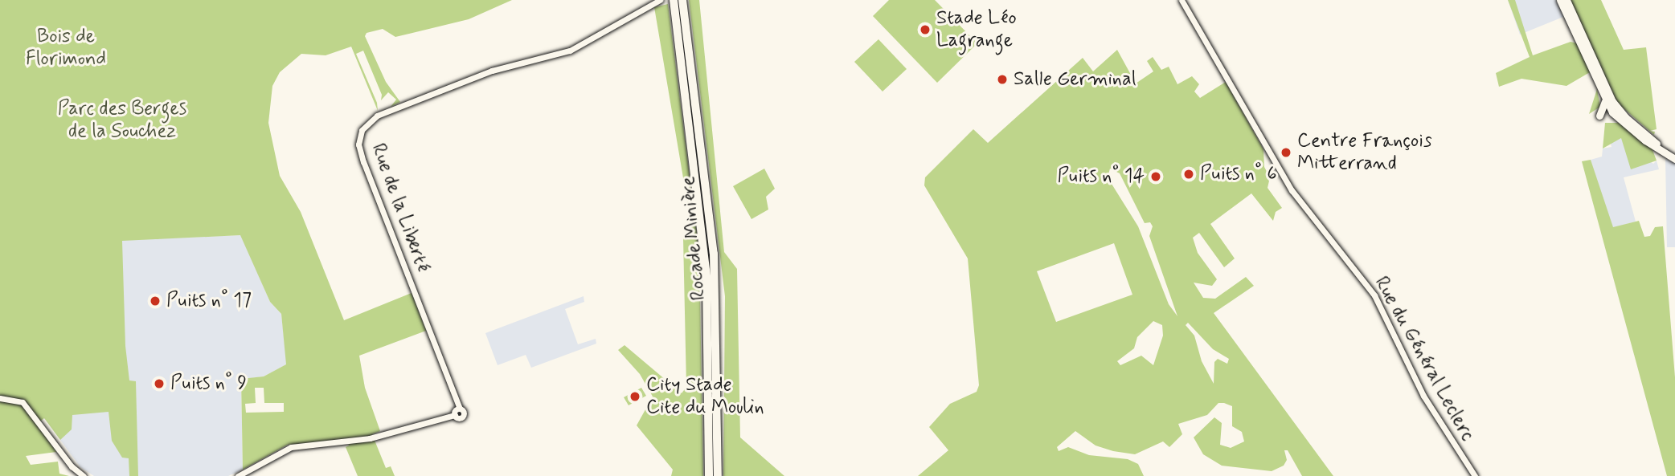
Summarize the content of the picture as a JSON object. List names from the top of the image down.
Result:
{
  "streets": {
    "highway": ["Rocade Minière"],
    "street": ["Rue de la Liberté", "Rue du Général Leclerc"]
  },
  "parks": ["Bois de Florimond", "Parc des Berges de la Souchez"],
  "places": [
    "Stade Léo Lagrange",
    "Salle Germinal",
    "Centre François Mitterrand",
    "Puits n° 6",
    "Puits n° 14",
    "Puits n° 17",
    "Puits n° 9",
    "City Stade Cite du Moulin"
  ]
}
